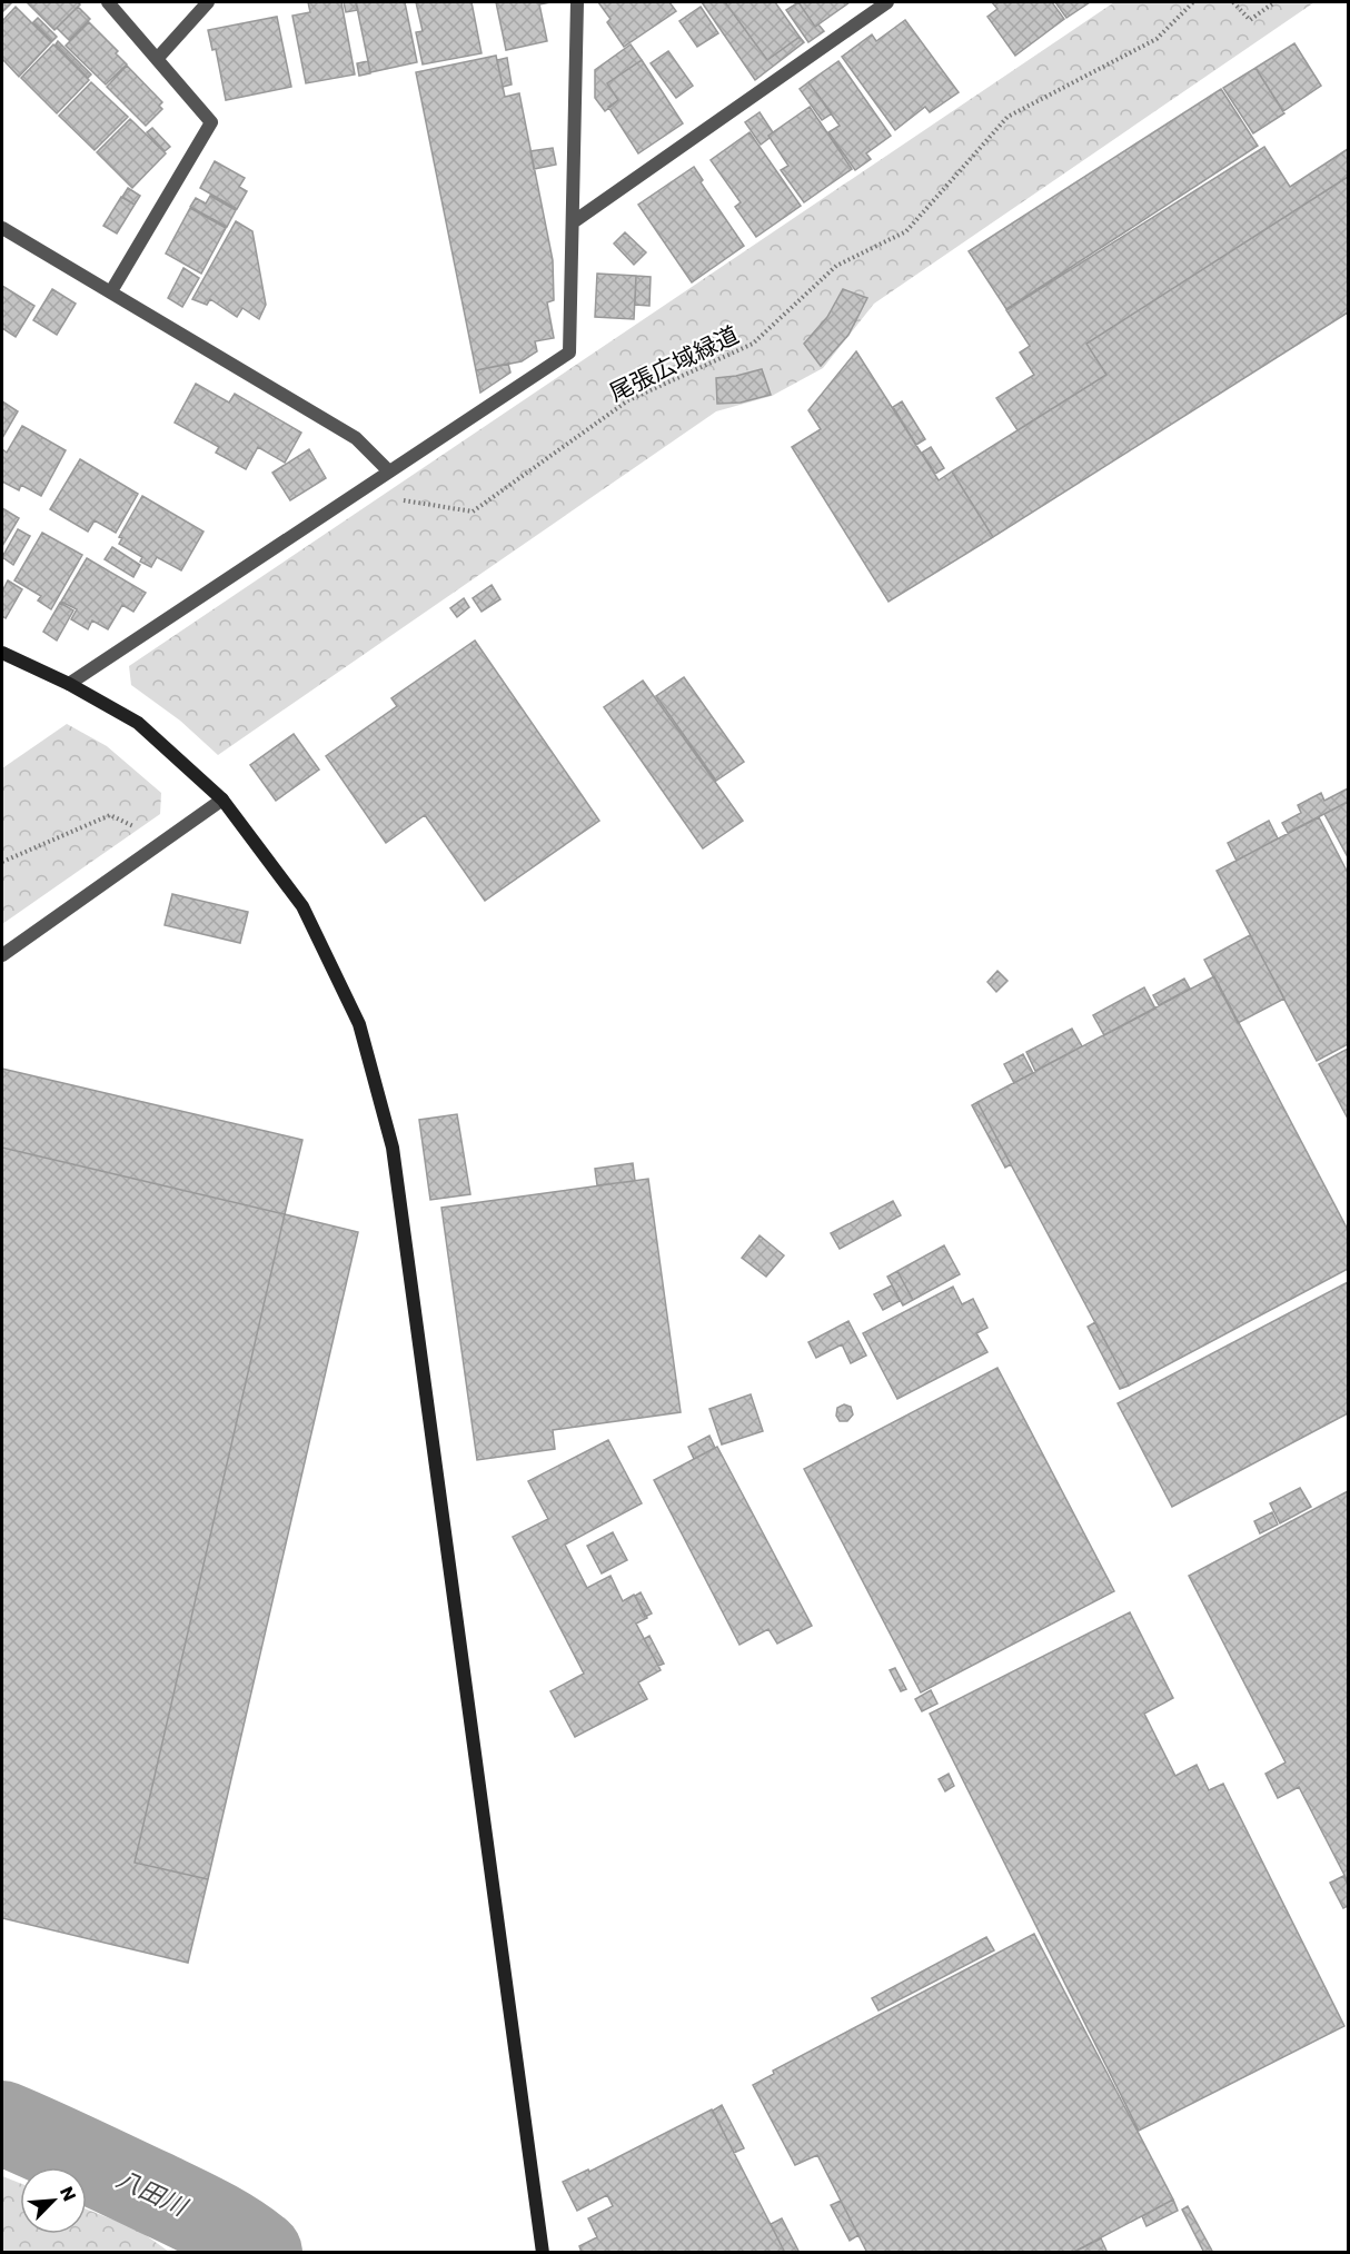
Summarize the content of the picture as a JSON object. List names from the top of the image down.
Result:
{
  "streets": {
    "path": ["尾張広域緑道"]
  },
  "water": ["八田川"],
  "north": "top right"
}
